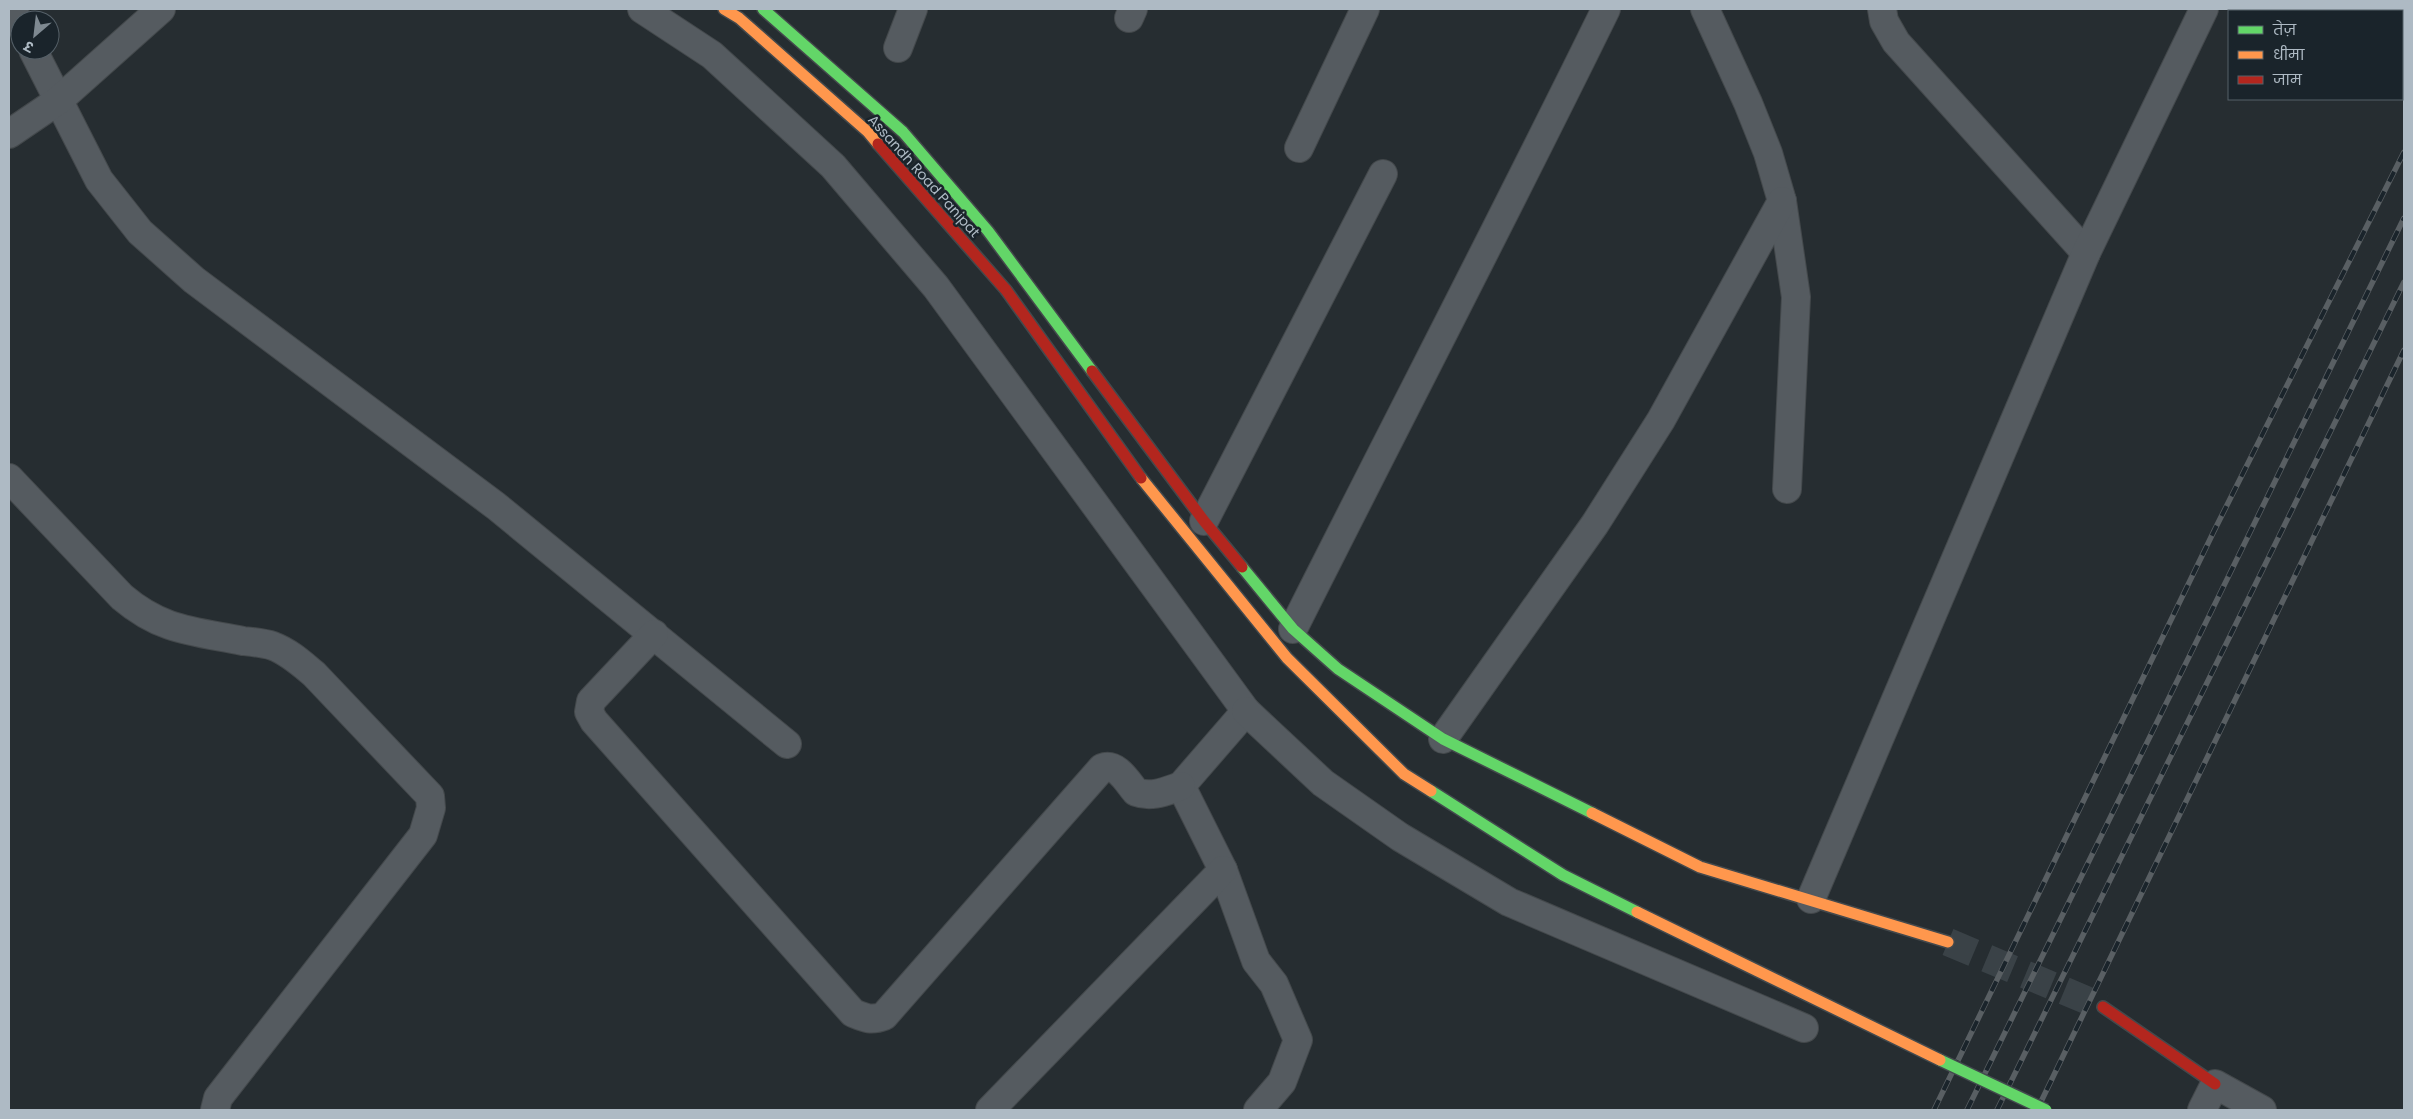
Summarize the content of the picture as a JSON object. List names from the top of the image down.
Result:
{
  "streets": {
    "main road": ["Assandh Road Panipat"]
  },
  "legend": ["तेज़", "धीमा", "जाम"],
  "north": "bottom left"
}
